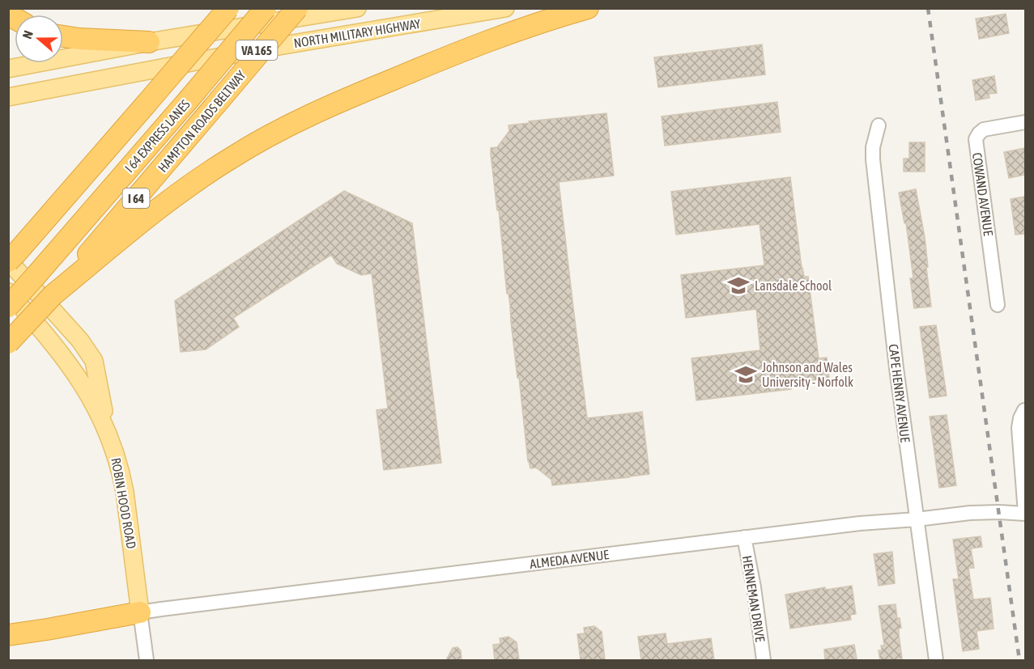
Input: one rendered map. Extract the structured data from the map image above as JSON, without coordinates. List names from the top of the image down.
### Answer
{
  "streets": {
    "highway": ["HAMPTON ROADS BELTWAY", "I 64 EXPRESS LANES", "I 64"],
    "main road": ["NORTH MILITARY HIGHWAY", "VA 165", "ROBIN HOOD ROAD"],
    "street": [
      "COWAND AVENUE",
      "CAPE HENRY AVENUE",
      "ALMEDA AVENUE",
      "HENNEMAN DRIVE"
    ]
  },
  "crossings": [
    ["CAPE HENRY AVENUE", "ALMEDA AVENUE"],
    ["ROBIN HOOD ROAD", "ALMEDA AVENUE"],
    ["ALMEDA AVENUE", "HENNEMAN DRIVE"]
  ],
  "places": {
    "school or university": ["Lansdale School", "Johnson and Wales University - Norfolk"]
  },
  "north": "left"
}
